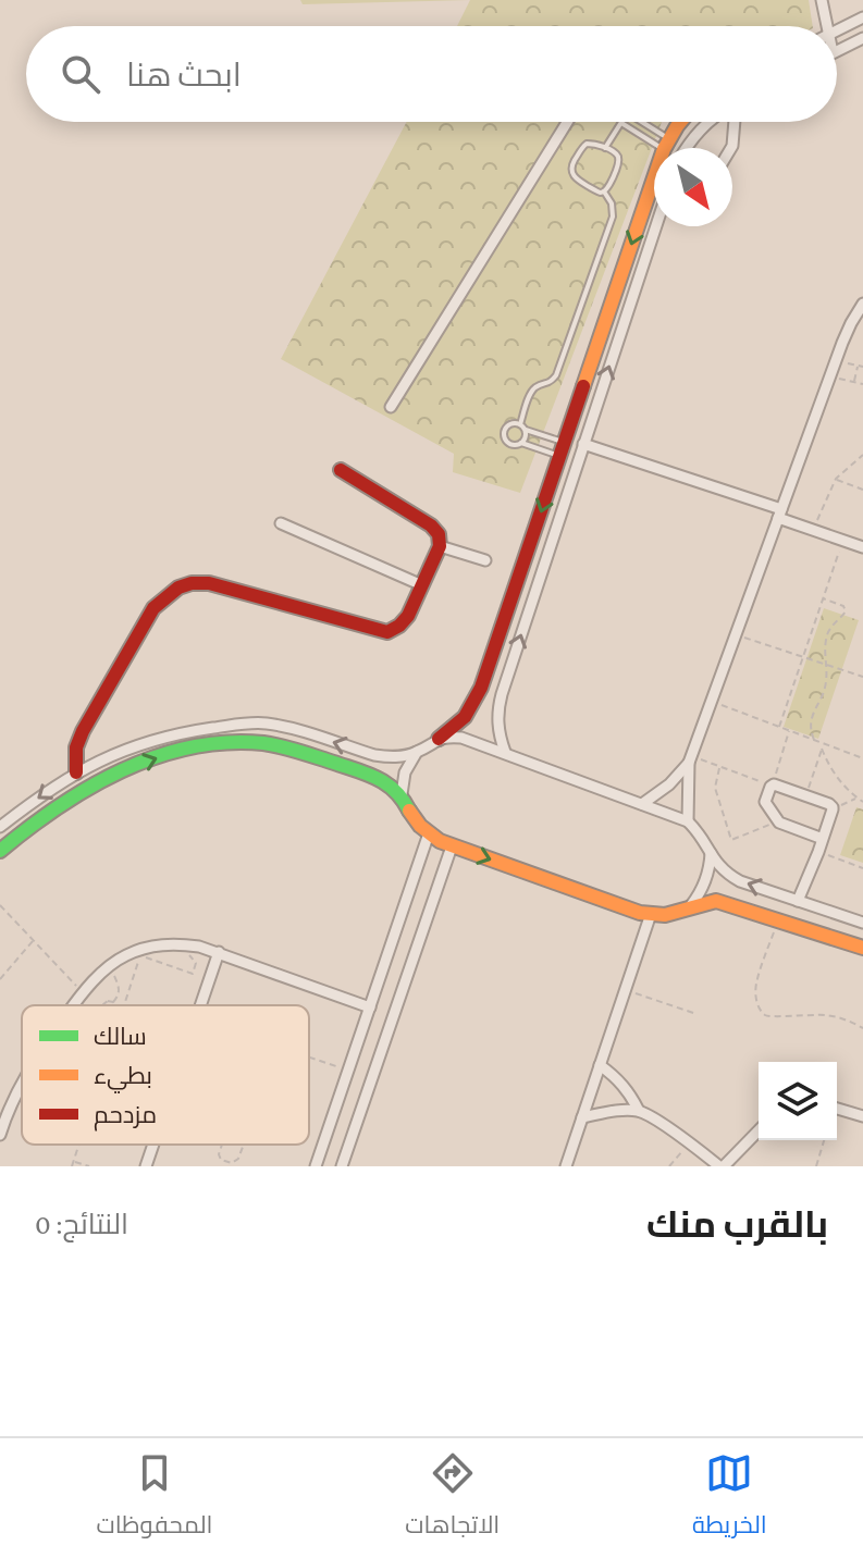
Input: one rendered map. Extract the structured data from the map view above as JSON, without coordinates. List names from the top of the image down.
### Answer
{
  "legend": ["سالك", "بطيء", "مزدحم"],
  "north": "bottom right",
  "page": {
    "search": "ابحث هنا",
    "heading": ["بالقرب منك", "النتائج: 0"],
    "nav": ["الخريطة", "الاتجاهات", "المحفوظات"]
  }
}
